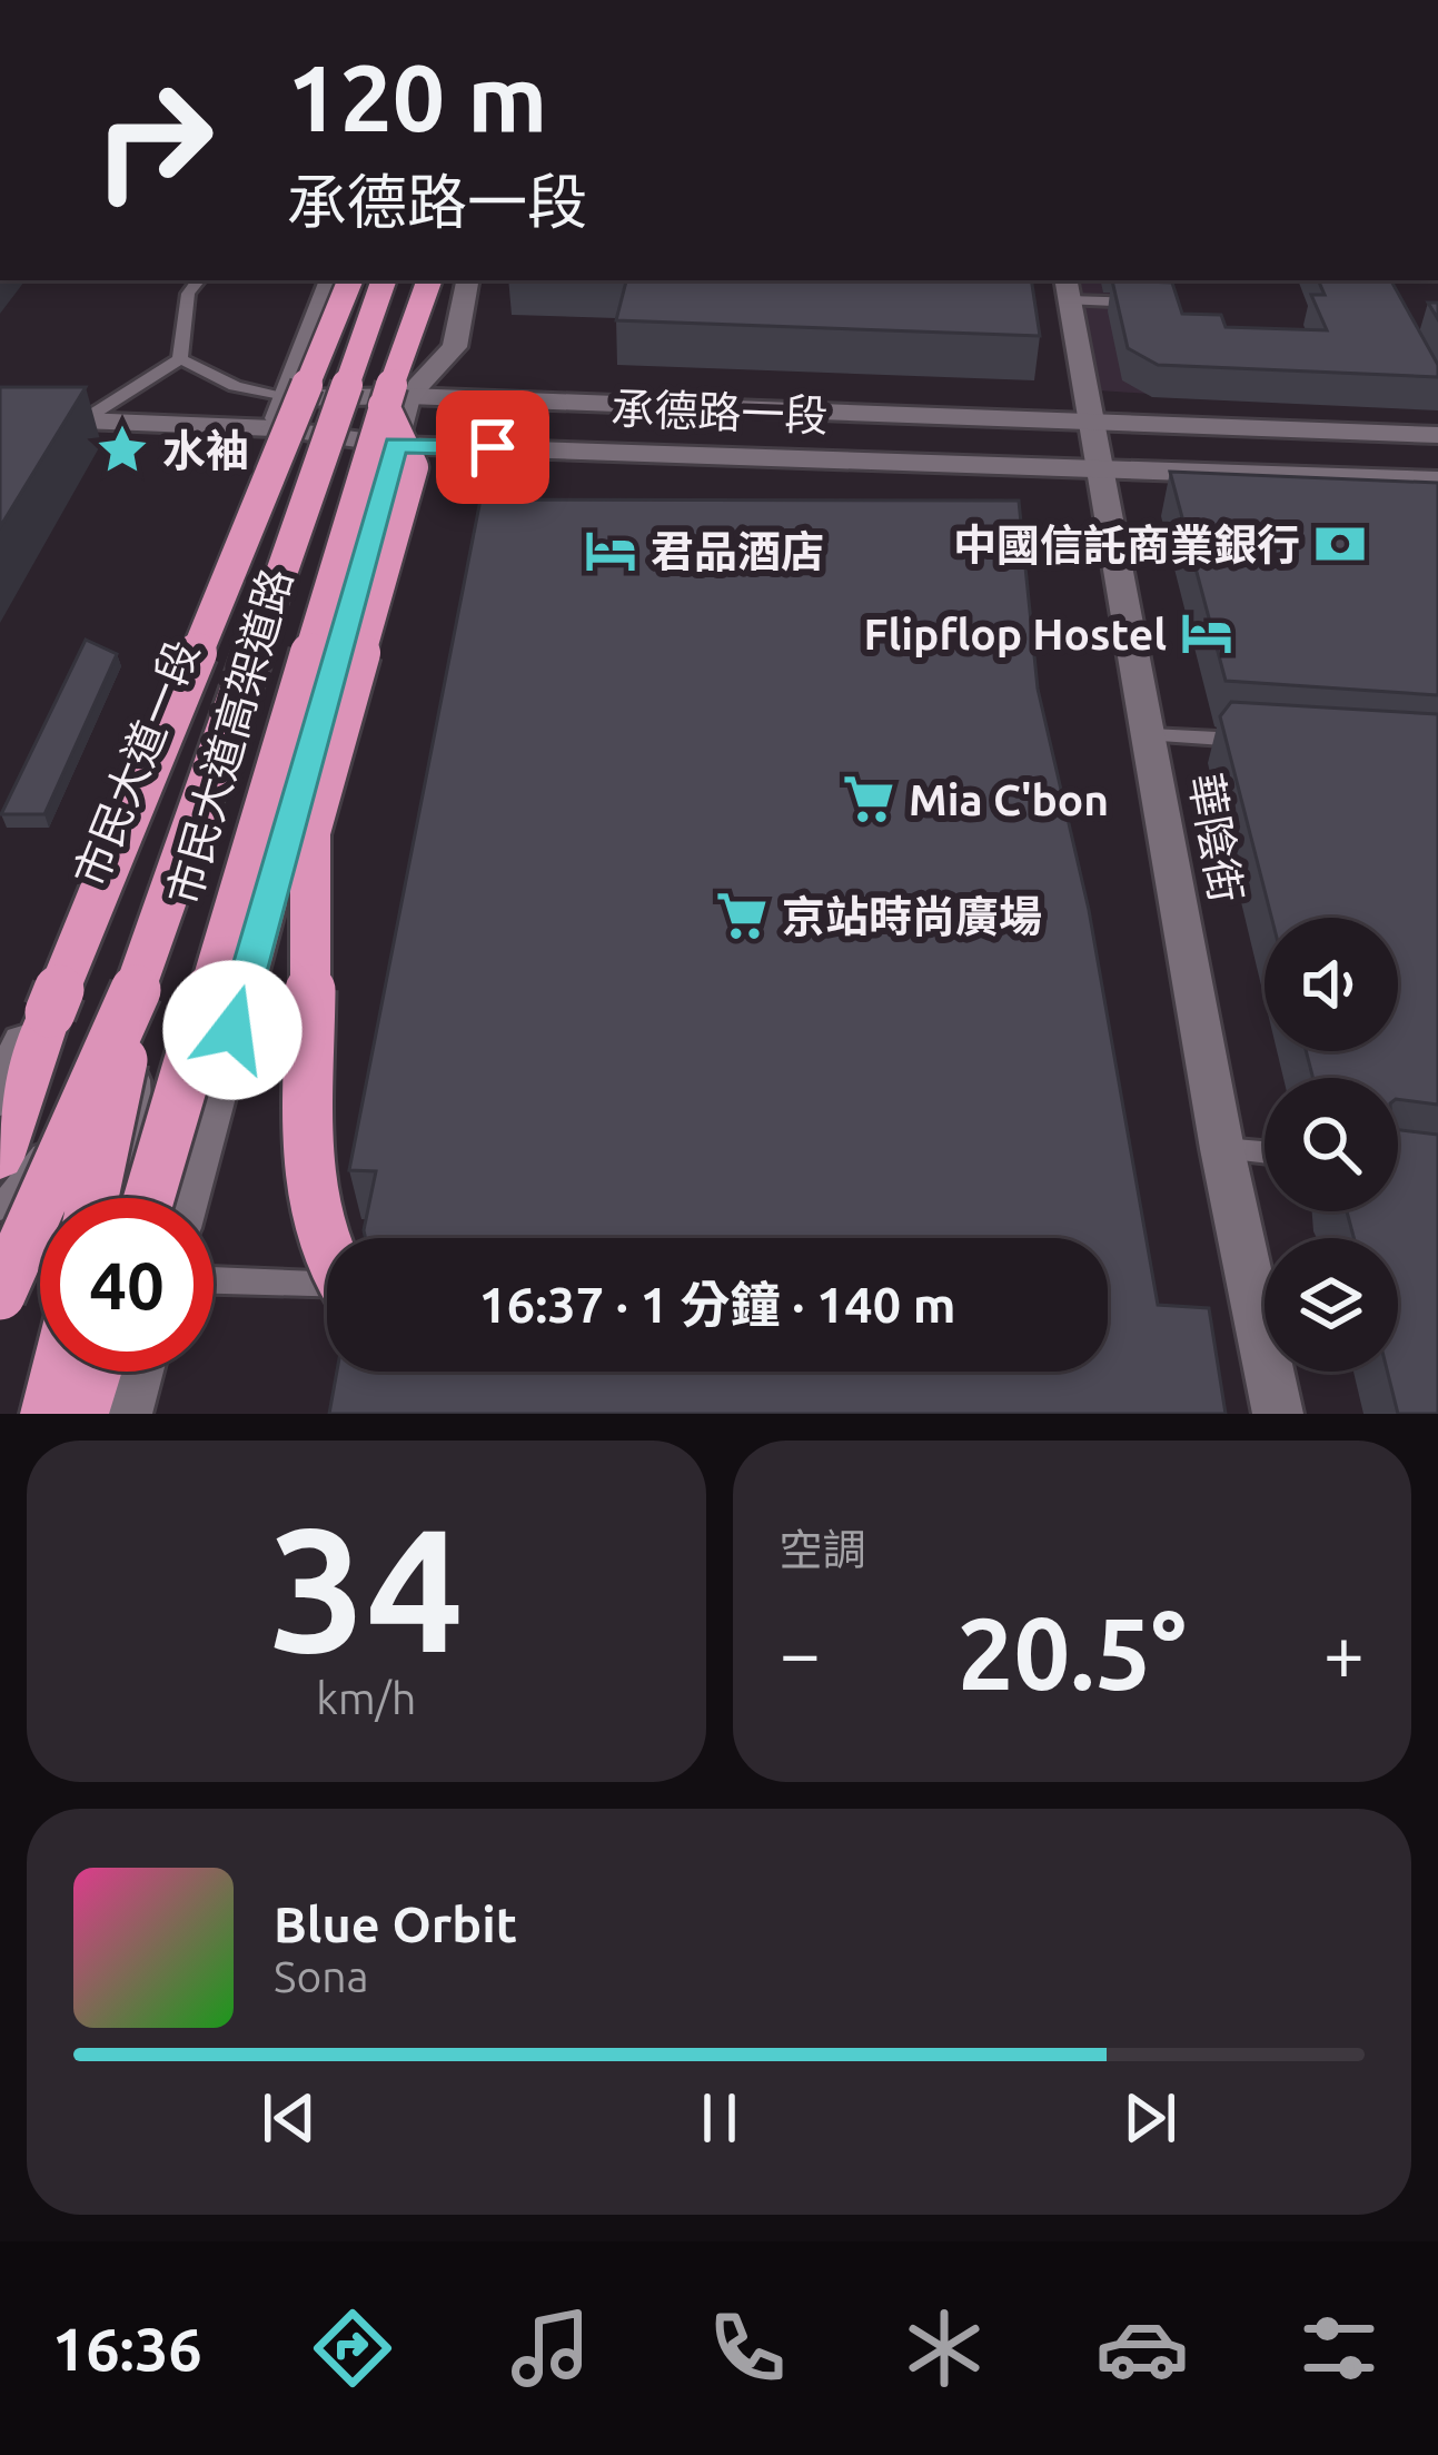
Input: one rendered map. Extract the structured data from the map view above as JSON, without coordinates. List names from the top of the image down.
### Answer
{
  "streets": {
    "highway": ["市民大道高架道路"],
    "street": ["承德路一段", "市民大道一段", "華陰街"]
  },
  "crossings": [
    ["承德路一段", "市民大道高架道路"],
    ["承德路一段", "市民大道一段"],
    ["承德路一段", "華陰街"]
  ],
  "places": {
    "place": ["水袖"],
    "bank": ["中國信託商業銀行"],
    "hotel": ["君品酒店", "Flipflop Hostel"],
    "supermarket": ["Mia C'bon", "京站時尚廣場"]
  },
  "page": {
    "turn": ["120 m", "承德路一段"],
    "limit": "40",
    "trip": "16:37 · 1 分鐘 · 140 m",
    "tile": [
      ["34", "km/h"],
      "空調"
    ],
    "heat": ["−", "20.5°", "+"],
    "song": ["Blue Orbit", "Sona"],
    "tabs": "16:36"
  }
}
